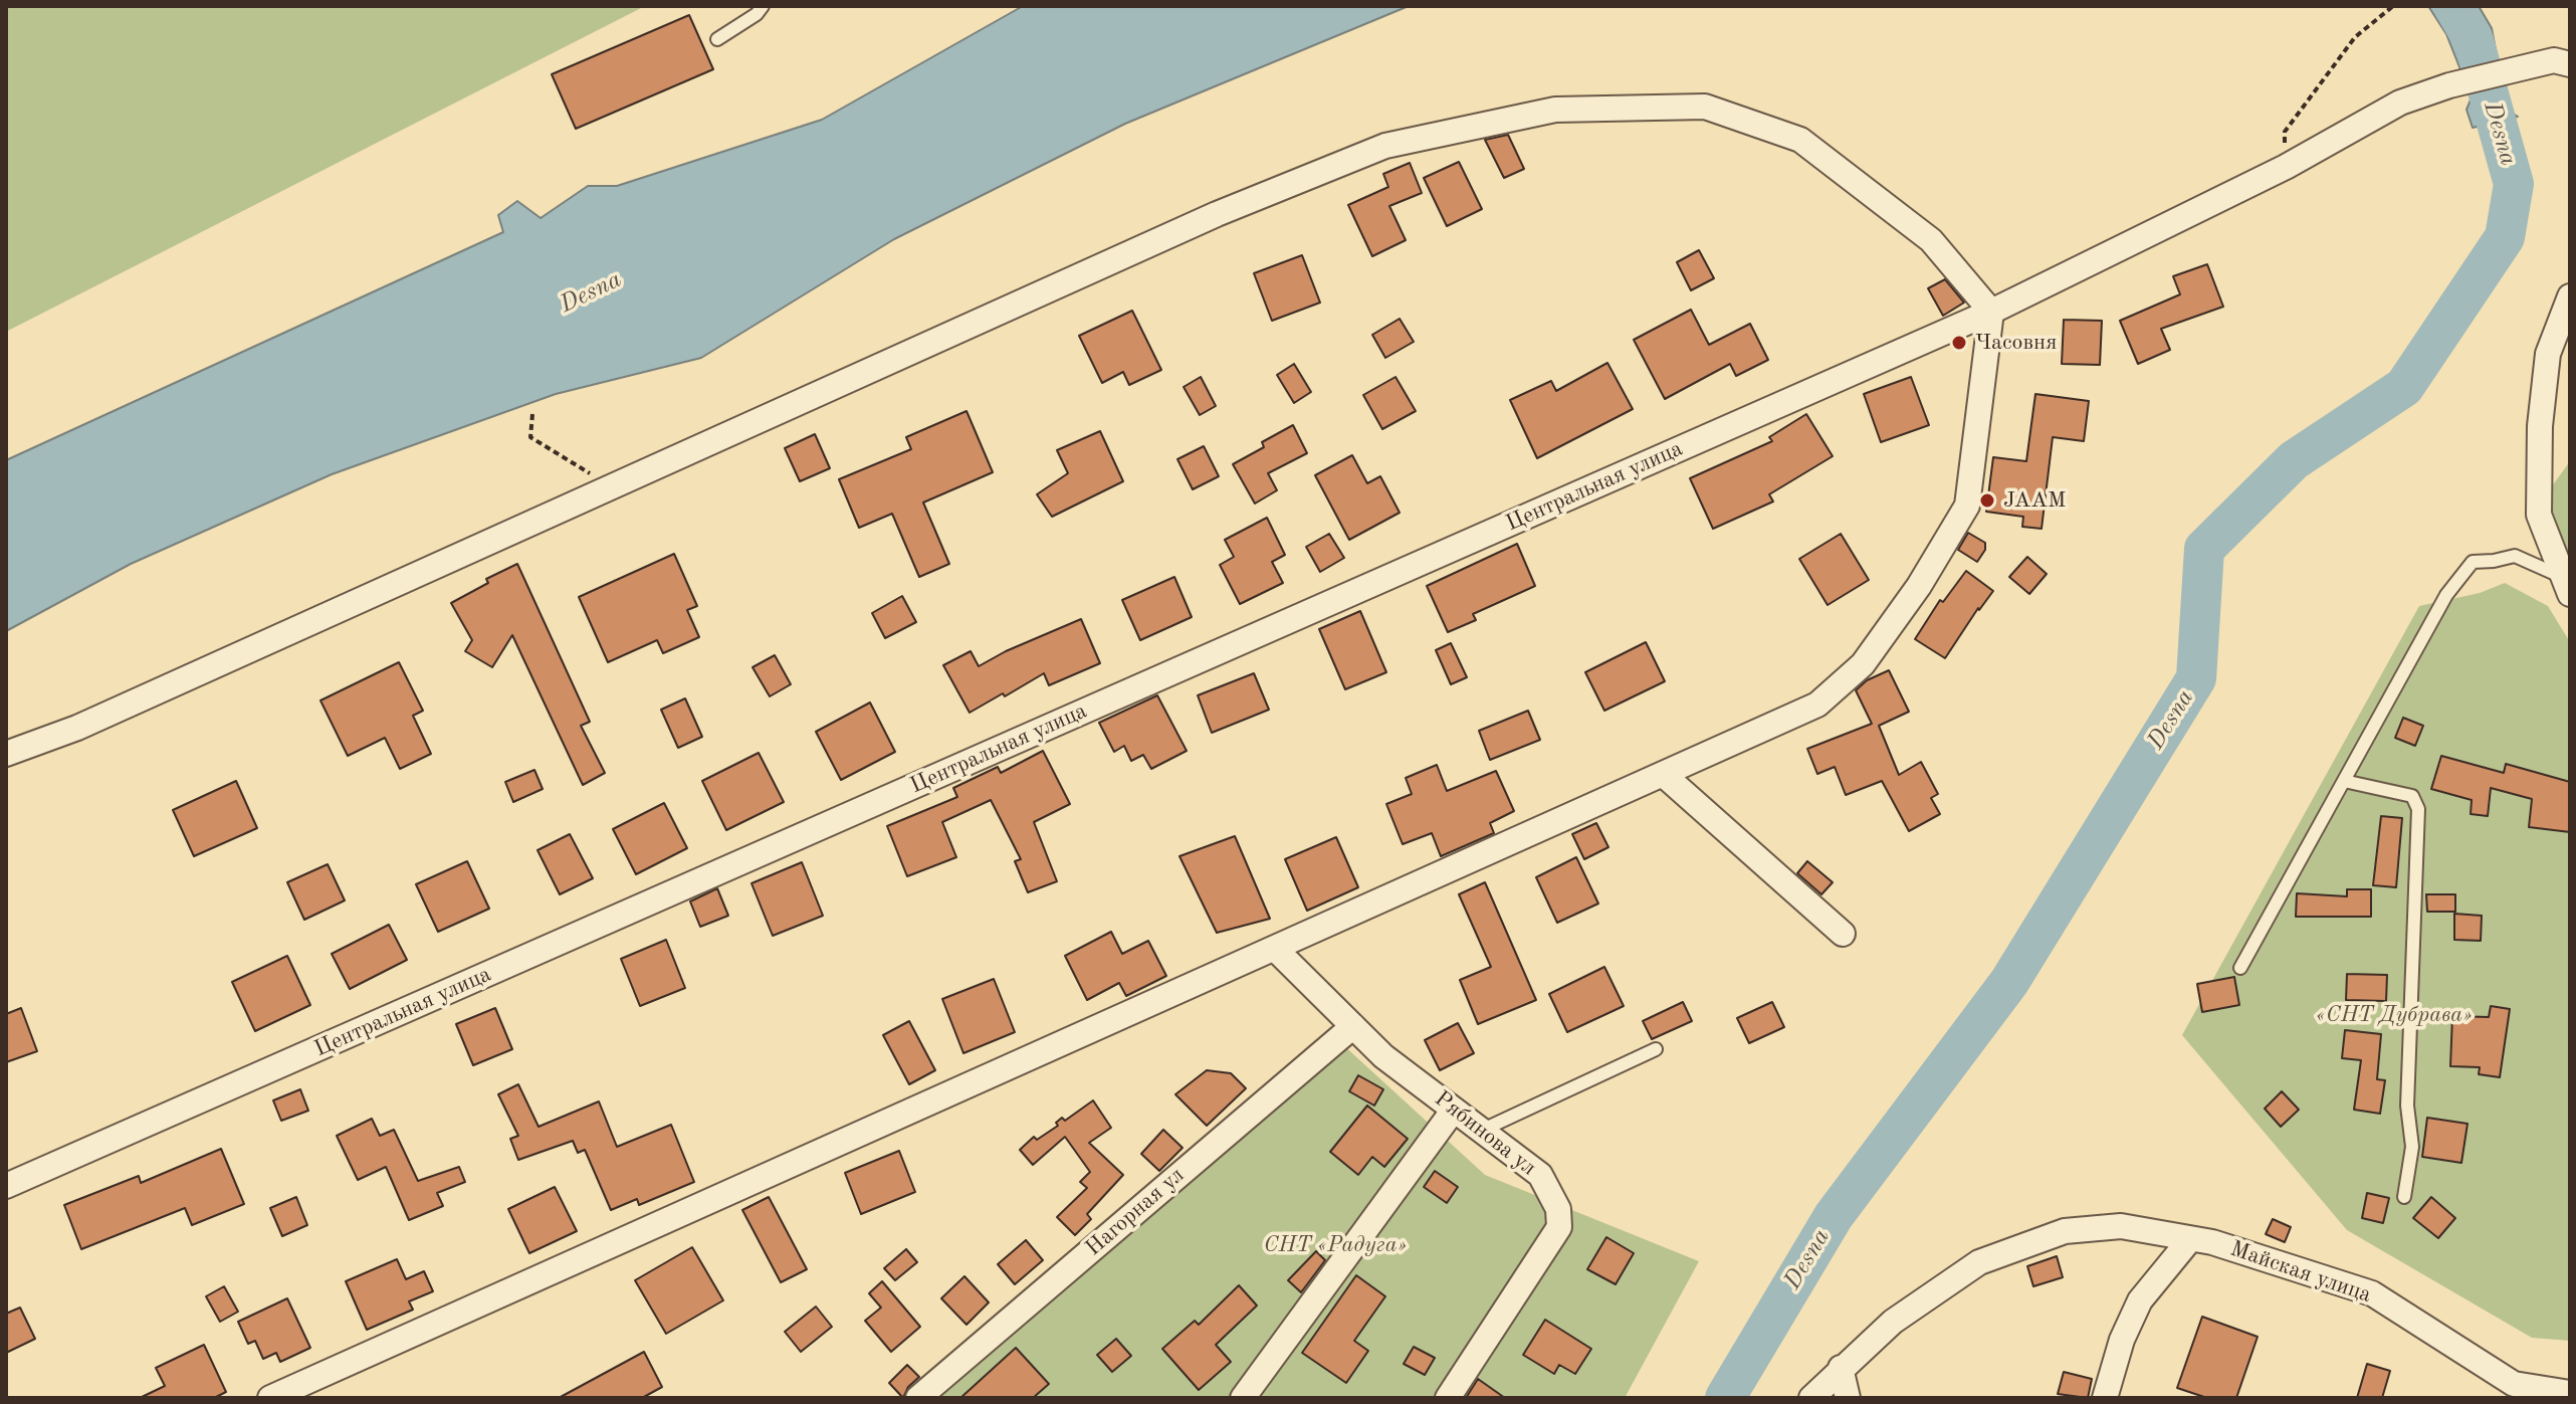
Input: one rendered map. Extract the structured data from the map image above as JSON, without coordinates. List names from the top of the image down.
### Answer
{
  "streets": {
    "street": [
      "Центральная улица",
      "Рябинова ул",
      "Нагорная ул",
      "Майская улица"
    ]
  },
  "crossings": [
    ["Рябинова ул", "Нагорная ул"]
  ],
  "water": ["Desna"],
  "parks": ["«СНТ Дубрава»", "СНТ «Радуга»"],
  "places": ["Часовня", "JAAM"]
}
